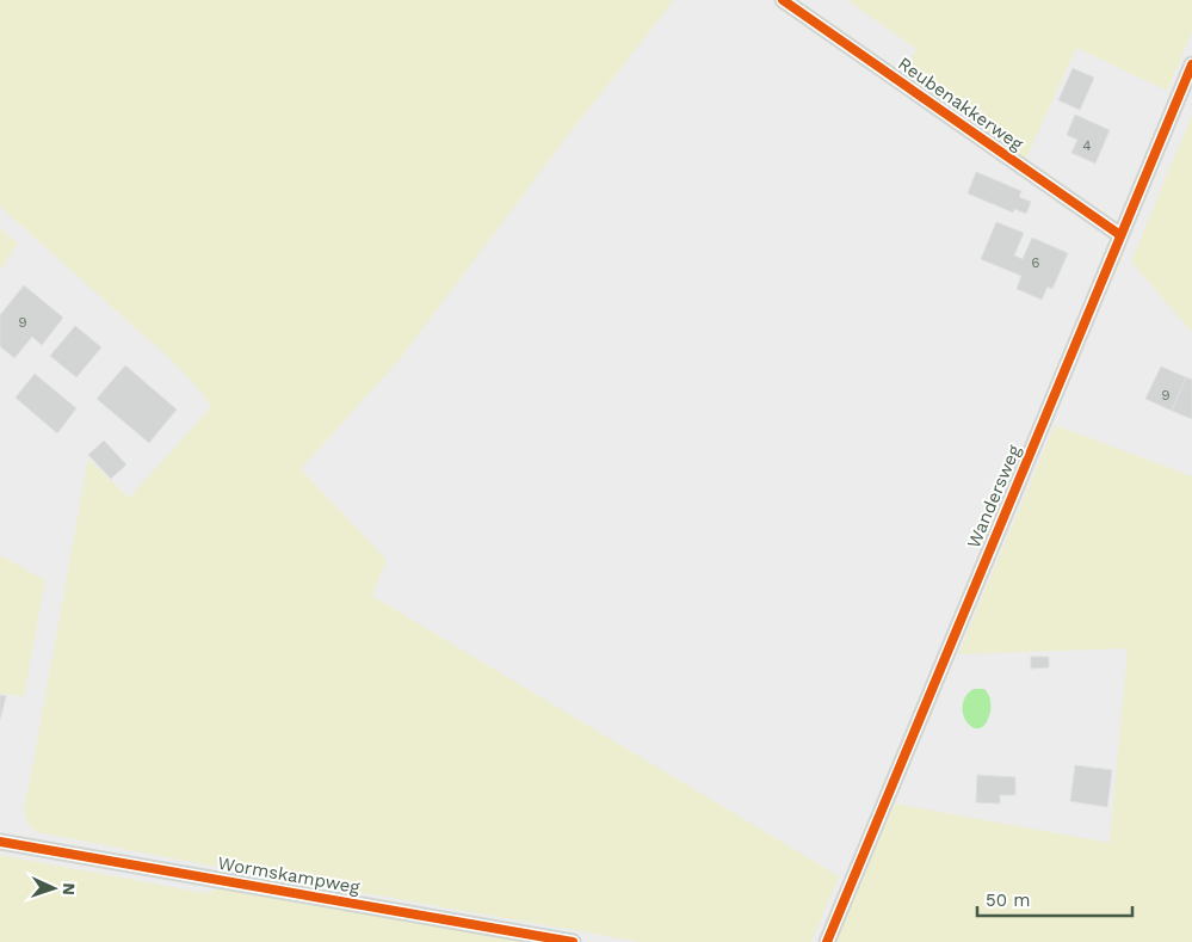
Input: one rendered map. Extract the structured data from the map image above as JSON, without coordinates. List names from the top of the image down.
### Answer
{
  "streets": {
    "street": ["Reubenakkerweg", "Wandersweg", "Wormskampweg"]
  },
  "crossings": [
    ["Reubenakkerweg", "Wandersweg"]
  ],
  "house_numbers": [
    "4",
    "6",
    "9",
    "9"
  ],
  "scale_bar": "50 m",
  "north": "right"
}
